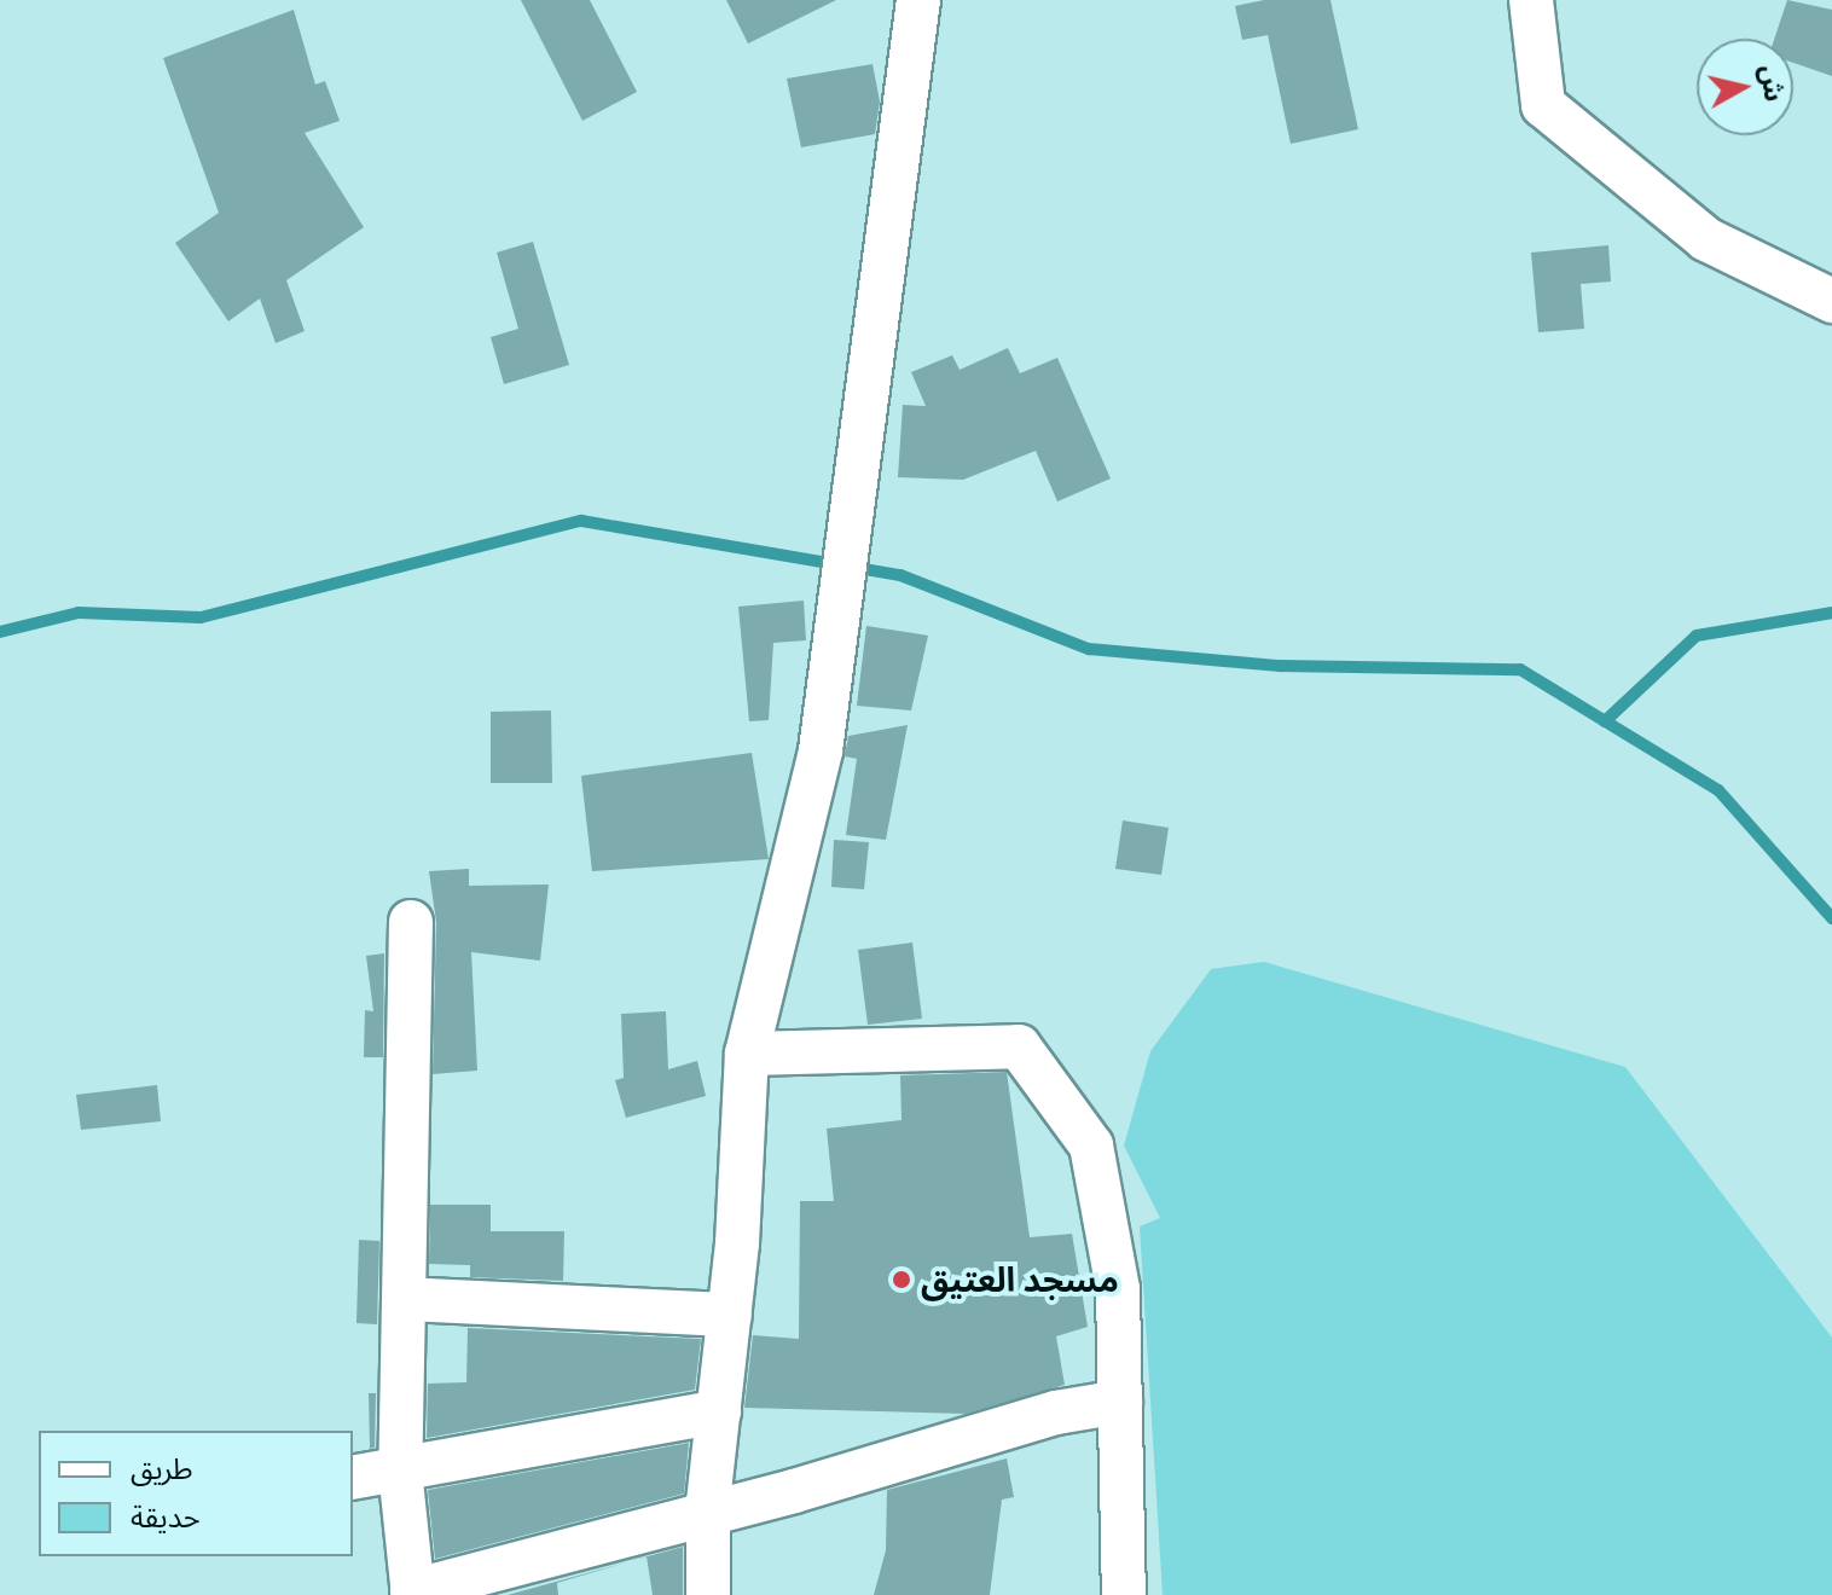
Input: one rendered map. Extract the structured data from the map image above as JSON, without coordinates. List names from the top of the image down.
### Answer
{
  "places": ["مسجد العتيق"],
  "legend": ["طريق", "حديقة"],
  "north": "right"
}
